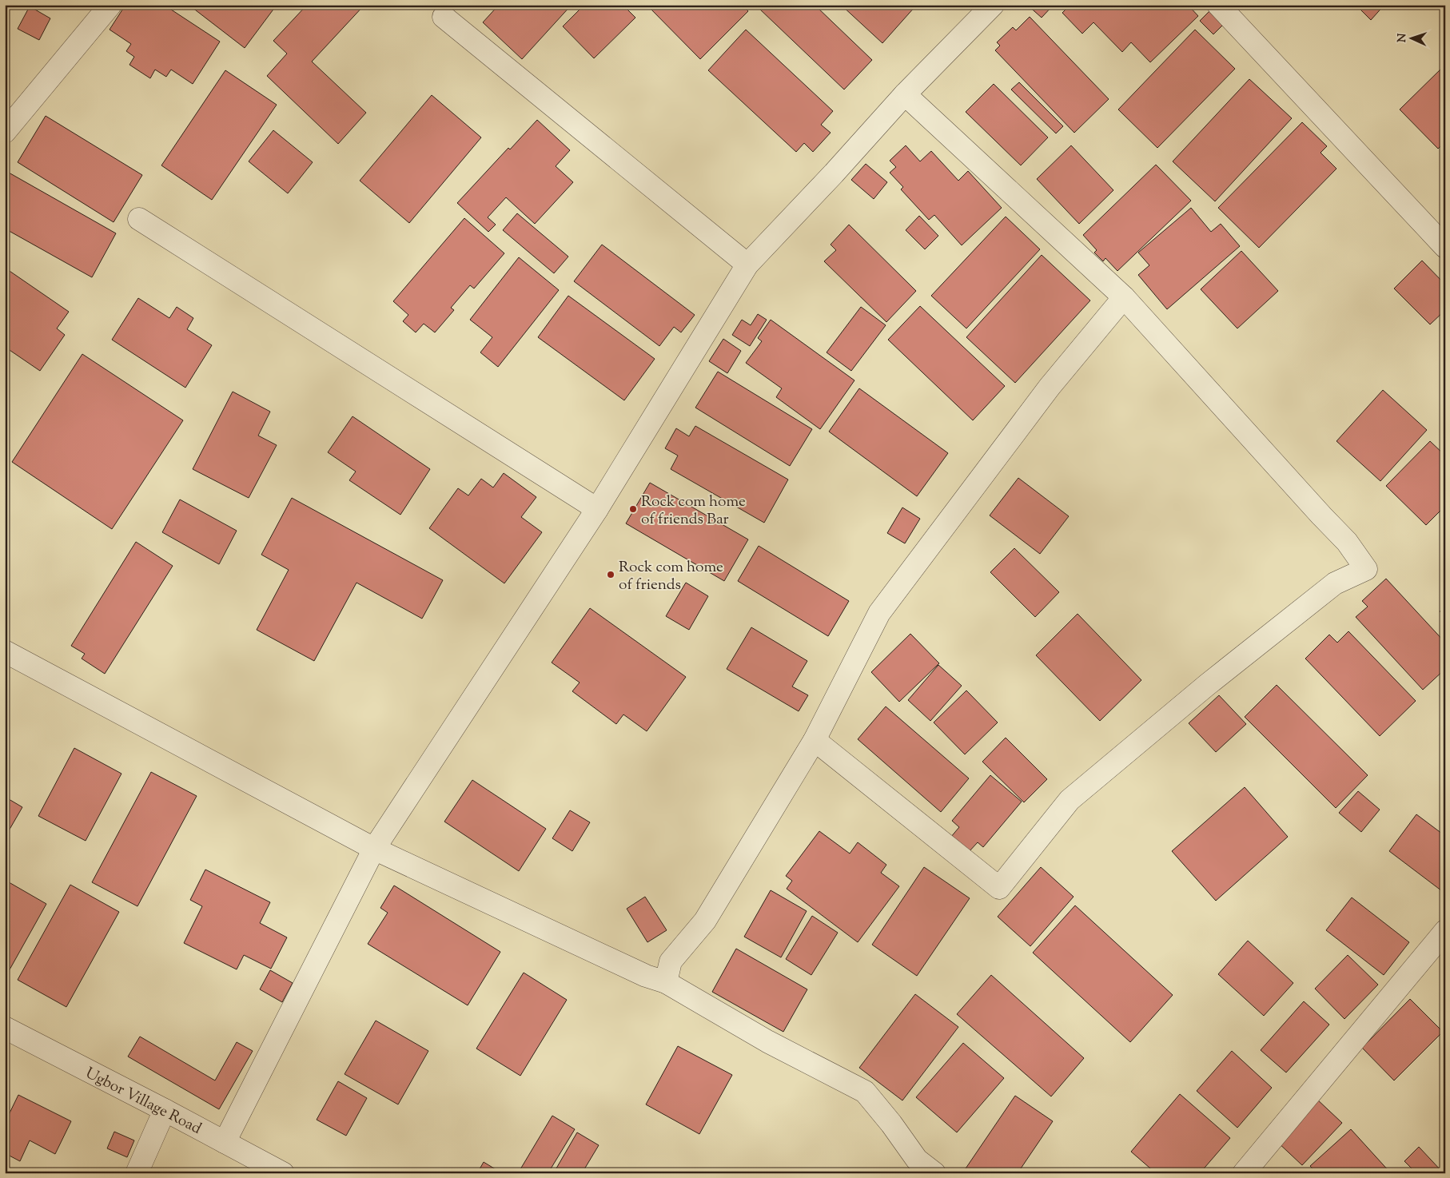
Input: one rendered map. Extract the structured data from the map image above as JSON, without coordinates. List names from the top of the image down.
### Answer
{
  "streets": {
    "street": ["Ugbor Village Road"]
  },
  "places": ["Rock com home of friends Bar", "Rock com home of friends"],
  "north": "left"
}
